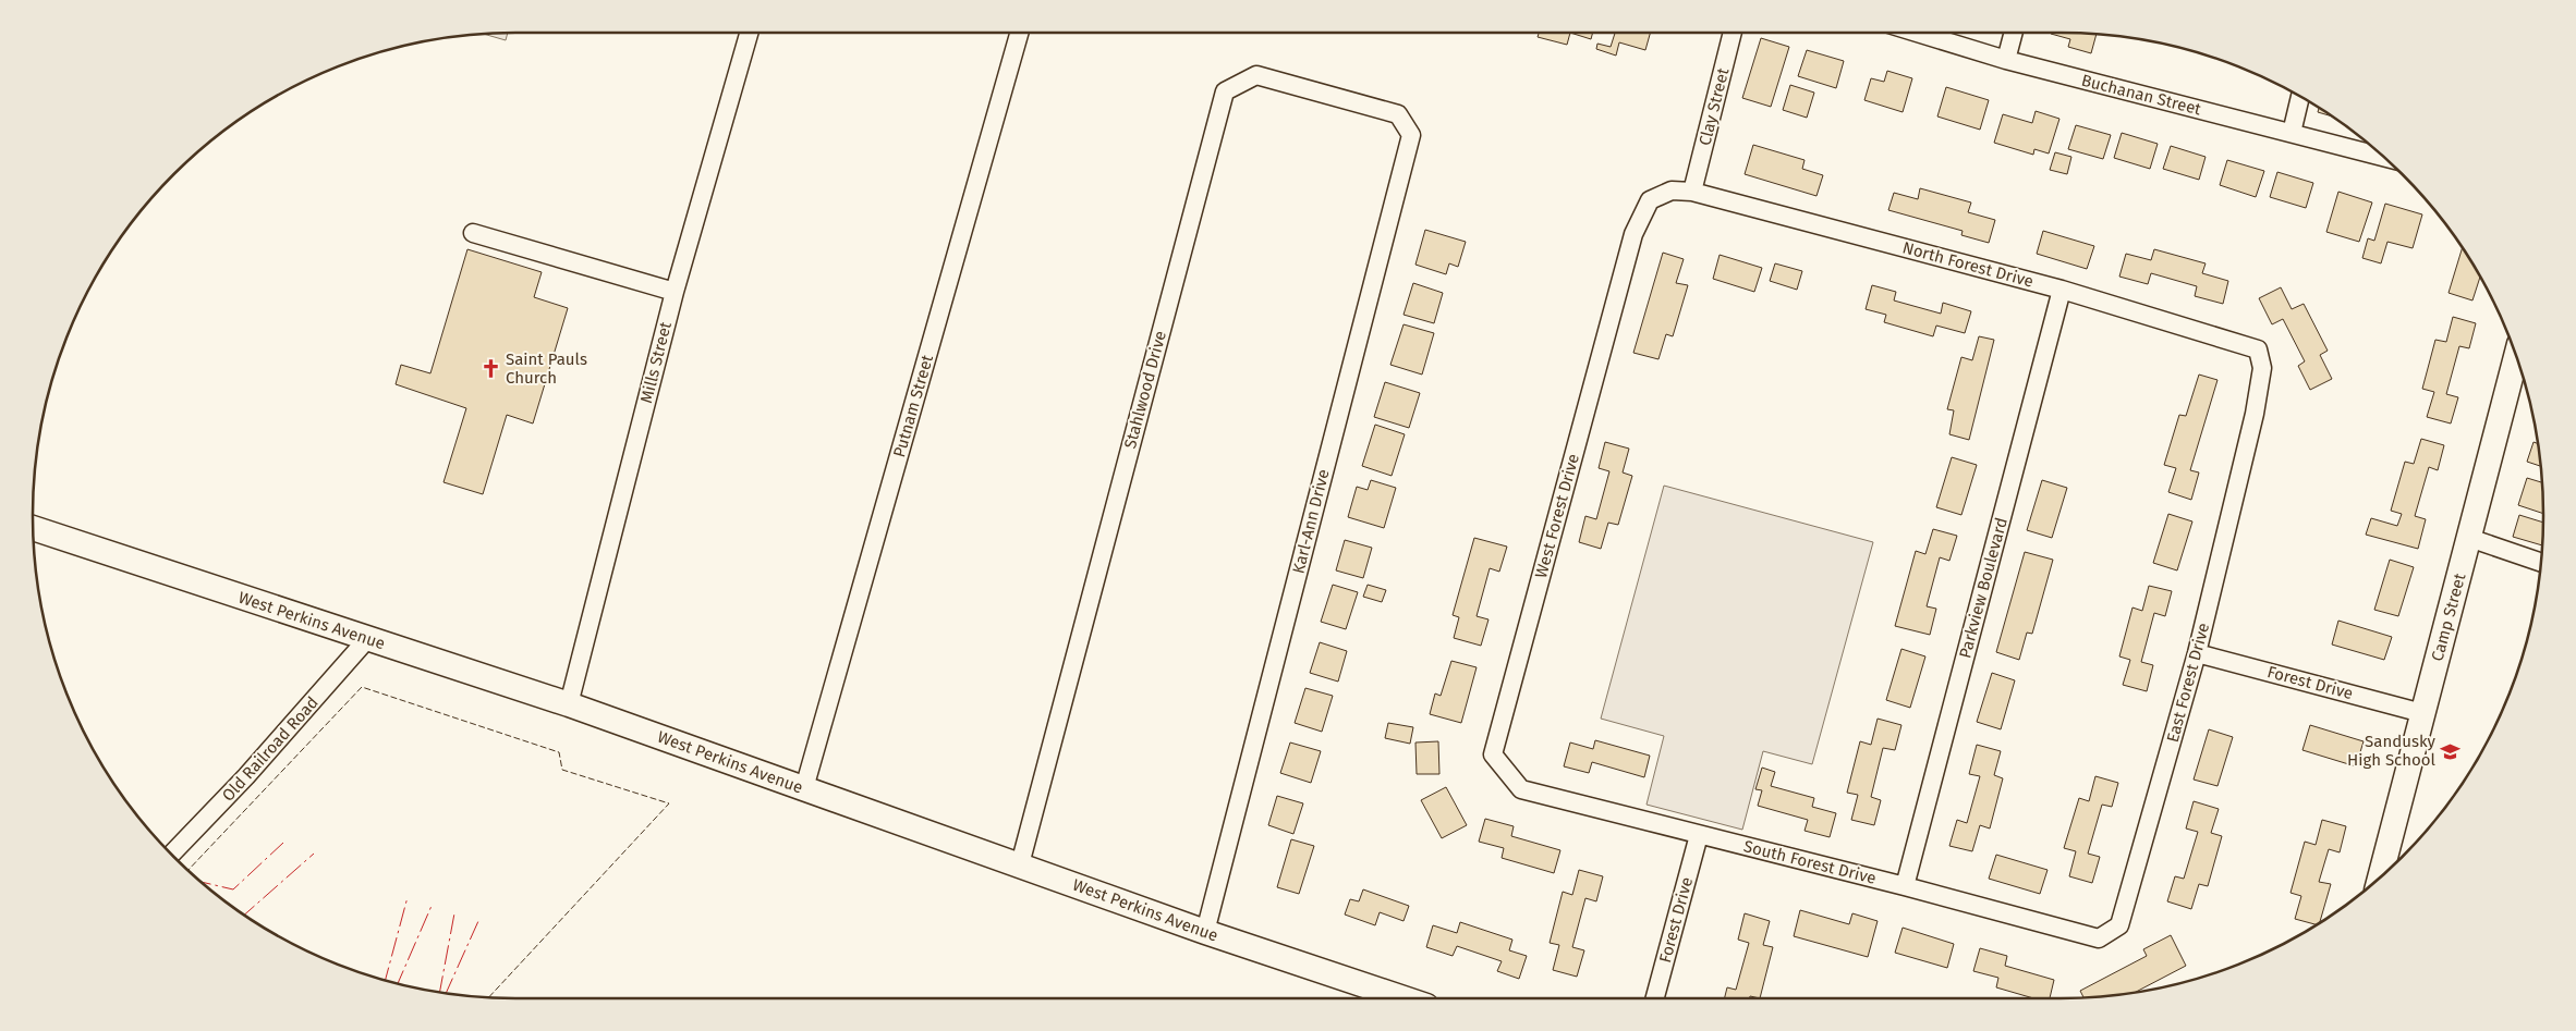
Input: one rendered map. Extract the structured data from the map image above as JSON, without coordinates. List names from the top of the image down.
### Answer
{
  "streets": {
    "main road": ["Camp Street", "West Perkins Avenue"],
    "street": [
      "Buchanan Street",
      "Clay Street",
      "North Forest Drive",
      "Mills Street",
      "Stahlwood Drive",
      "Putnam Street",
      "West Forest Drive",
      "Karl-Ann Drive",
      "Parkview Boulevard",
      "East Forest Drive",
      "Forest Drive",
      "Old Railroad Road",
      "South Forest Drive"
    ]
  },
  "crossings": [
    ["Clay Street", "North Forest Drive"],
    ["North Forest Drive", "West Forest Drive"],
    ["North Forest Drive", "Parkview Boulevard"],
    ["North Forest Drive", "East Forest Drive"],
    ["Mills Street", "West Perkins Avenue"],
    ["Stahlwood Drive", "Karl-Ann Drive"],
    ["Stahlwood Drive", "West Perkins Avenue"],
    ["Putnam Street", "West Perkins Avenue"],
    ["West Forest Drive", "South Forest Drive"],
    ["Karl-Ann Drive", "West Perkins Avenue"],
    ["Parkview Boulevard", "South Forest Drive"],
    ["Camp Street", "Forest Drive"],
    ["West Perkins Avenue", "Old Railroad Road"],
    ["East Forest Drive", "Forest Drive"],
    ["East Forest Drive", "South Forest Drive"],
    ["Forest Drive", "South Forest Drive"]
  ],
  "places": {
    "church": ["Saint Pauls Church"],
    "school or university": ["Sandusky High School"]
  }
}
